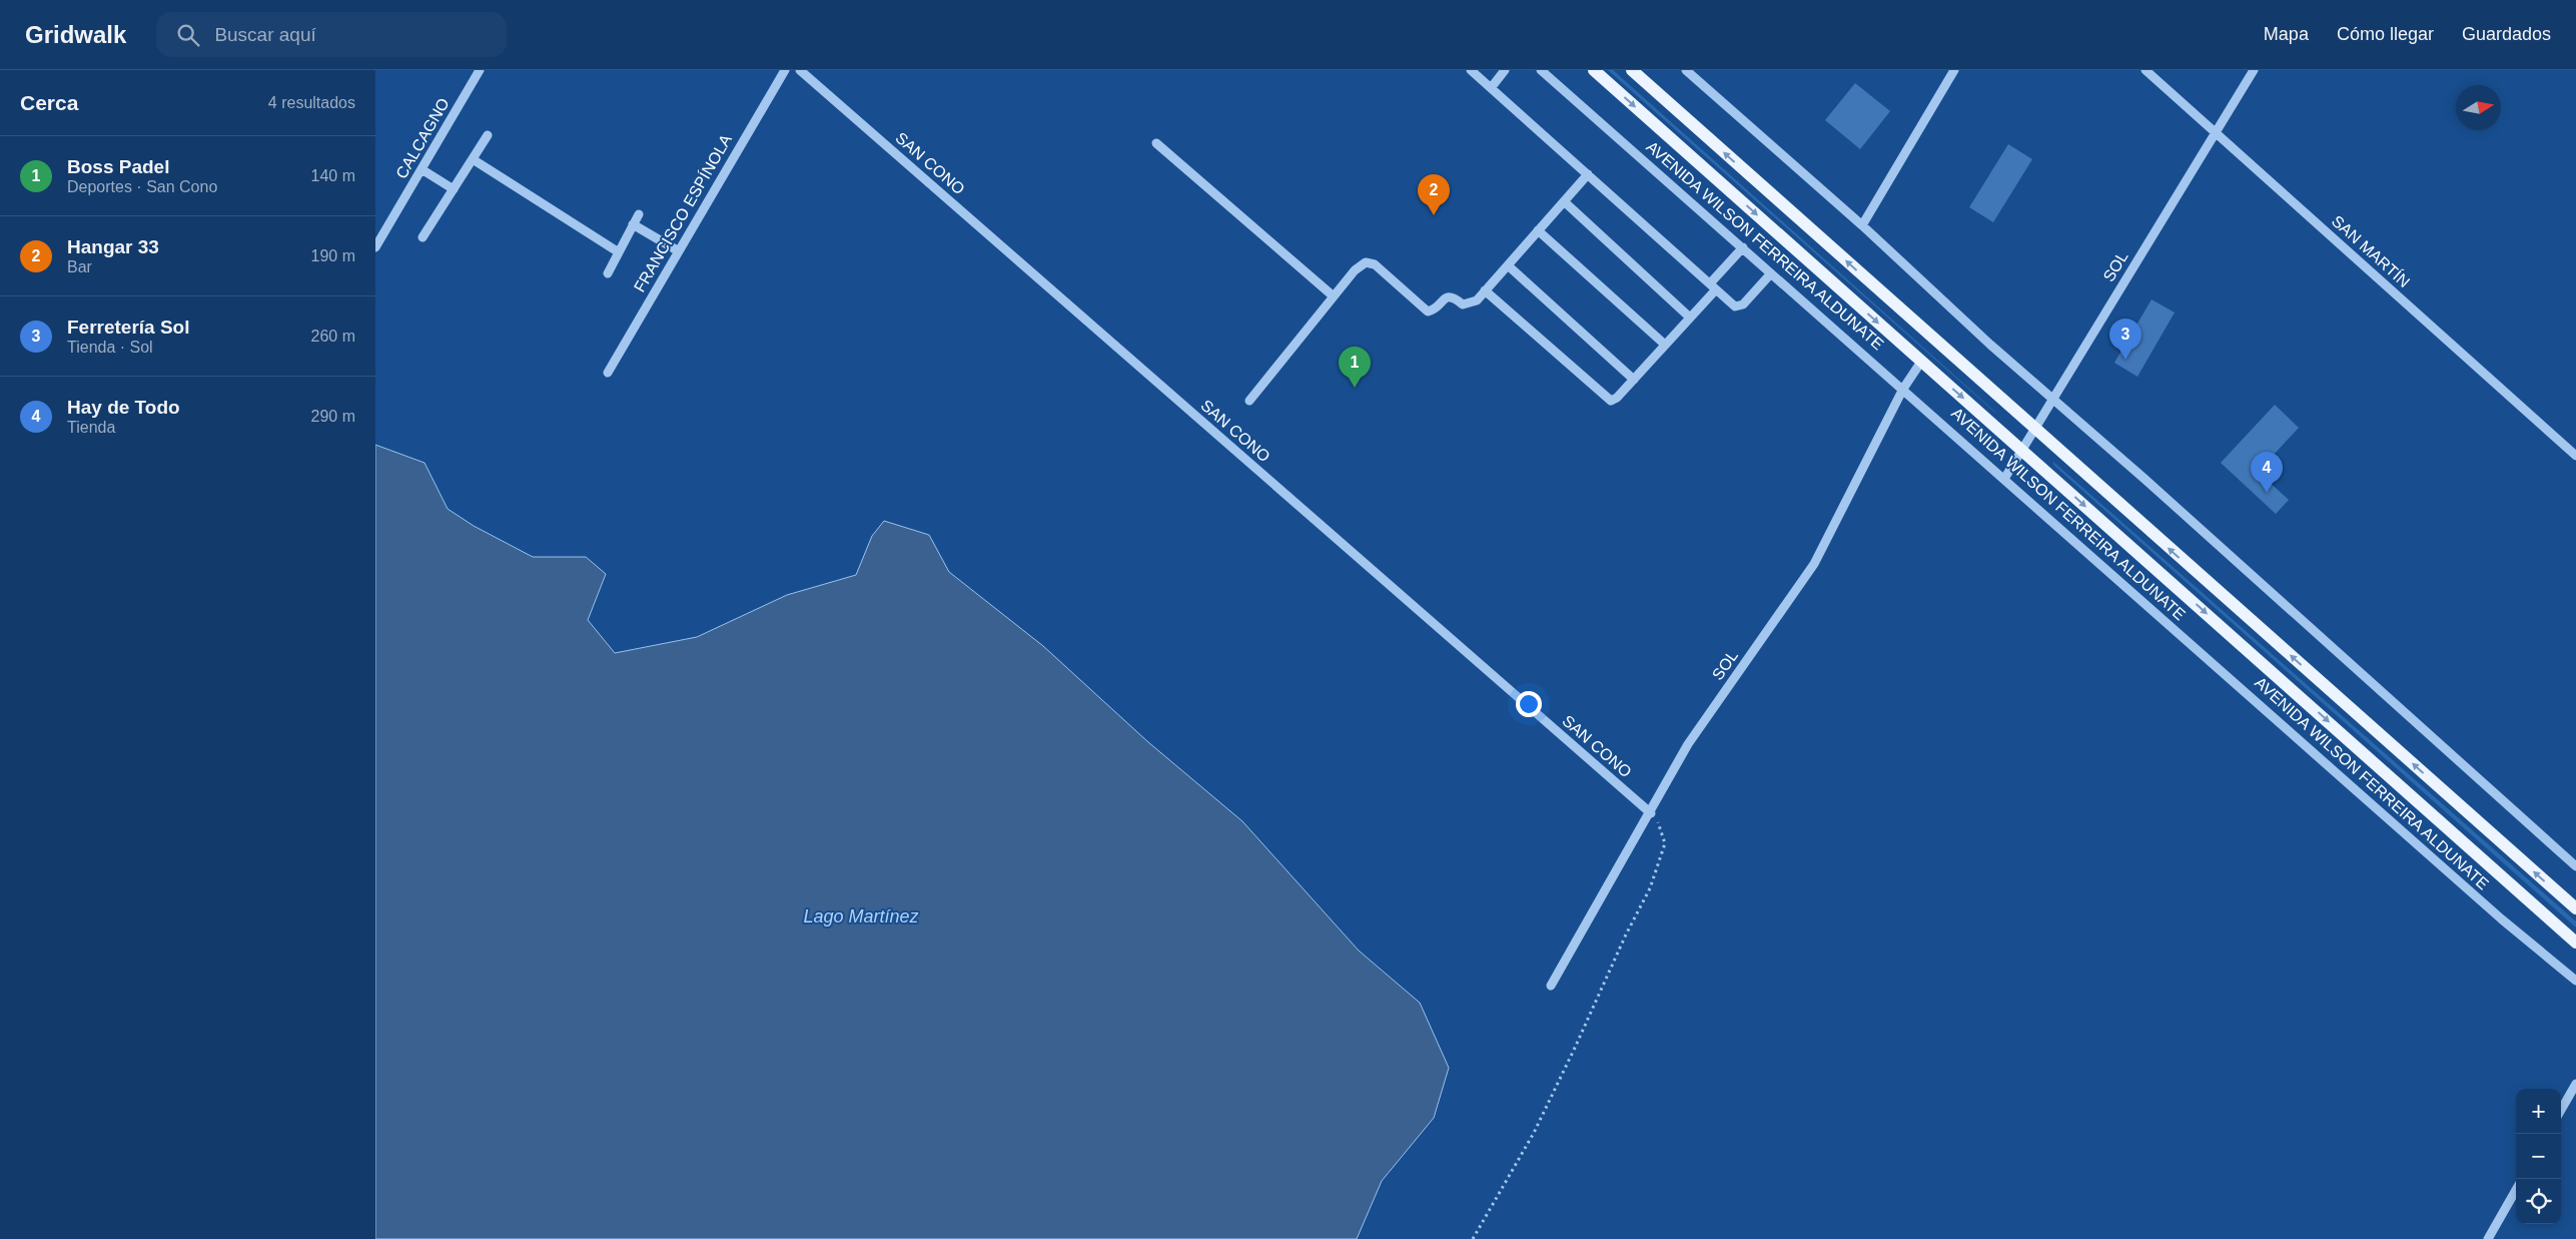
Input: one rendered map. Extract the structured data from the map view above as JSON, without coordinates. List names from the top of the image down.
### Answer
{
  "streets": {
    "main road": ["AVENIDA WILSON FERREIRA ALDUNATE"],
    "street": [
      "CALCAGNO",
      "SAN CONO",
      "FRANCISCO ESPÍNOLA",
      "SAN MARTÍN",
      "SOL"
    ]
  },
  "crossings": [
    ["SAN CONO", "SOL"],
    ["AVENIDA WILSON FERREIRA ALDUNATE", "SOL"],
    ["SAN MARTÍN", "SOL"]
  ],
  "water": ["Lago Martínez"],
  "north": "right",
  "page": {
    "header": "Gridwalk",
    "search": "Buscar aquí",
    "nav": ["Mapa", "Cómo llegar", "Guardados"],
    "heading": ["Cerca", "4 resultados"],
    "list": [
      {
        "mark": "1",
        "name": "Boss Padel",
        "note": "Deportes · San Cono",
        "value": "140 m"
      },
      {
        "mark": "2",
        "name": "Hangar 33",
        "note": "Bar",
        "value": "190 m"
      },
      {
        "mark": "3",
        "name": "Ferretería Sol",
        "note": "Tienda · Sol",
        "value": "260 m"
      },
      {
        "mark": "4",
        "name": "Hay de Todo",
        "note": "Tienda",
        "value": "290 m"
      }
    ],
    "pins": [
      "2",
      "3",
      "1",
      "4"
    ],
    "map_buttons": ["+", "−"]
  }
}
